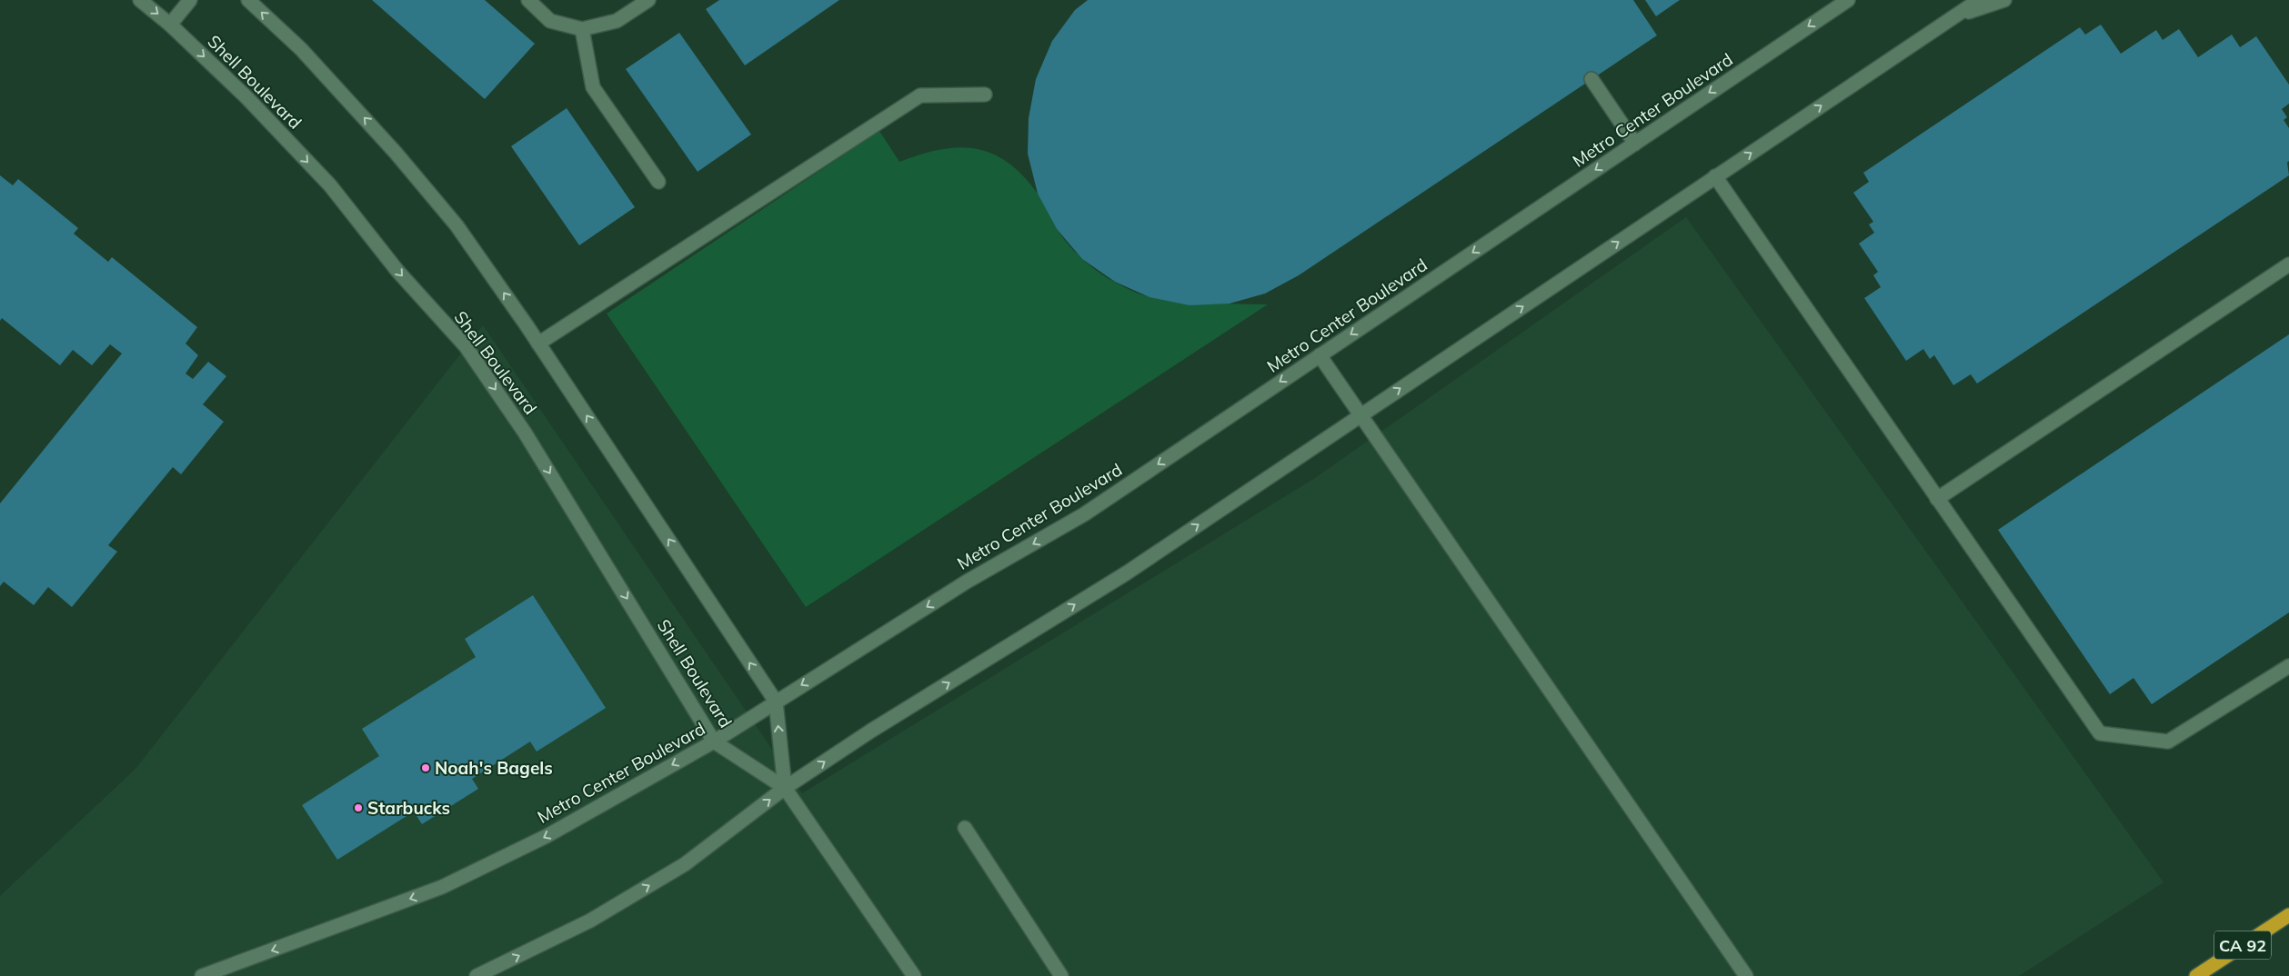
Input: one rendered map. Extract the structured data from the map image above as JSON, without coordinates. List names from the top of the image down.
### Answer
{
  "streets": {
    "highway": ["CA 92"],
    "main road": ["Shell Boulevard", "Metro Center Boulevard"]
  },
  "crossings": [
    ["Shell Boulevard", "Metro Center Boulevard"]
  ],
  "places": ["Noah's Bagels", "Starbucks"]
}
